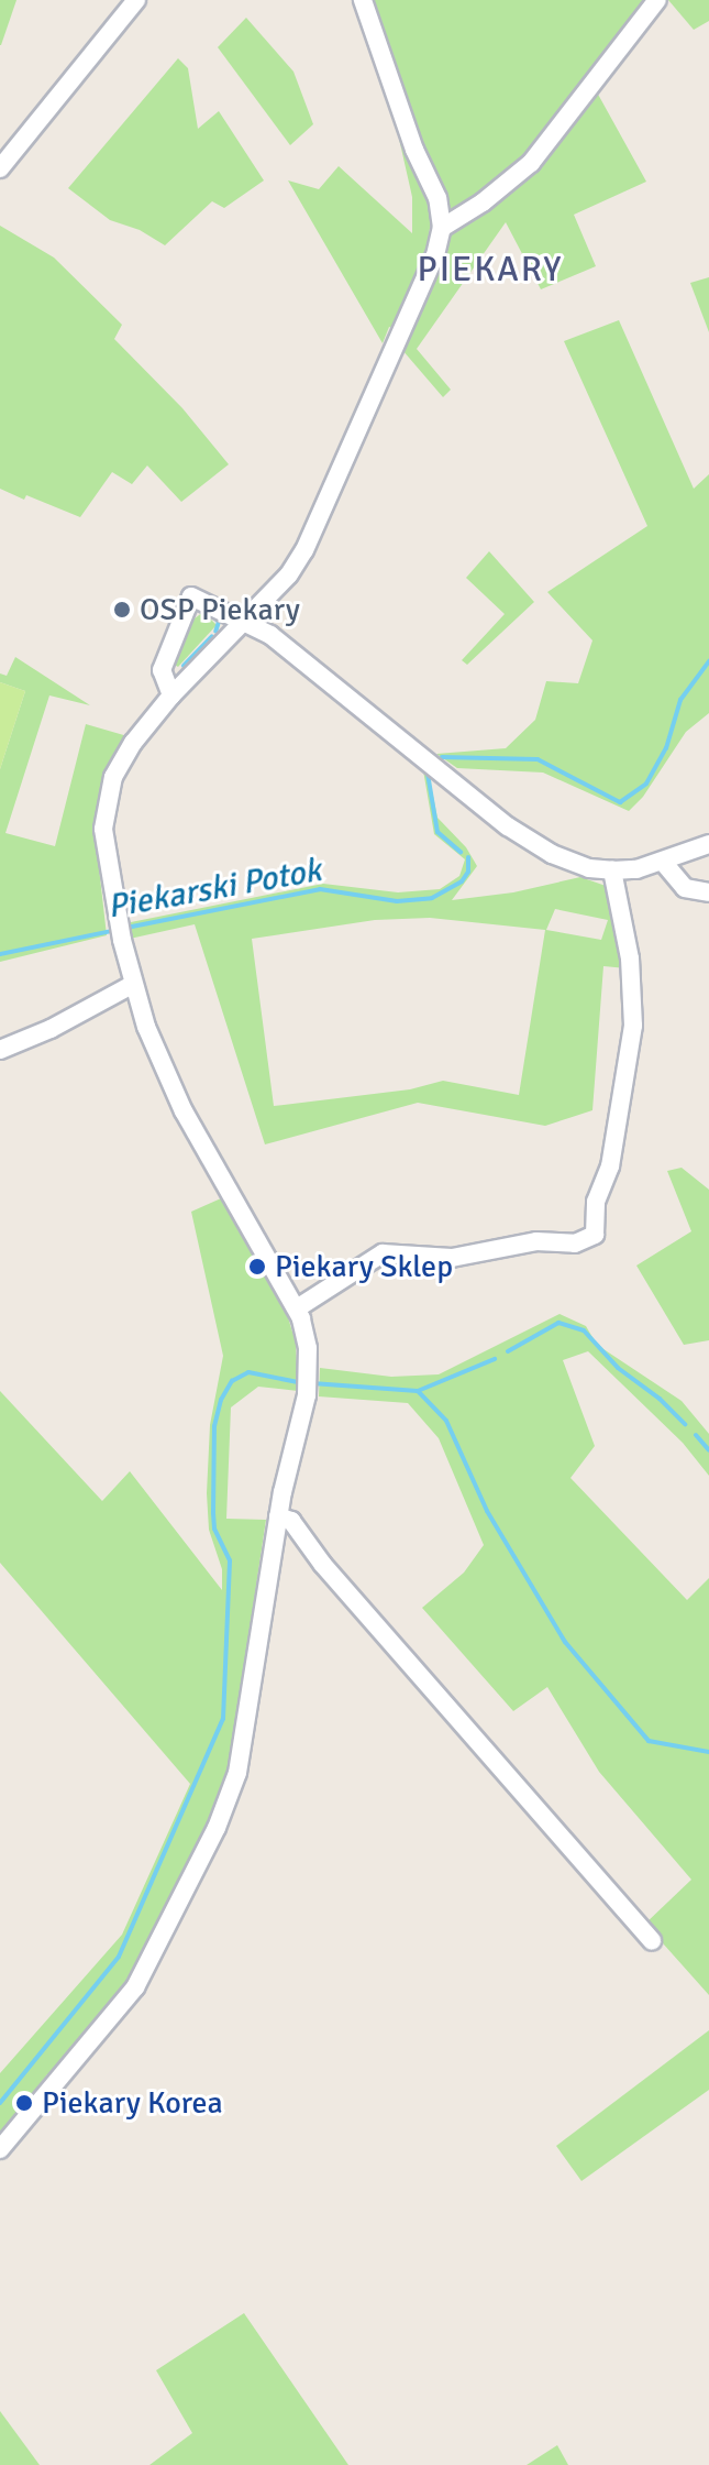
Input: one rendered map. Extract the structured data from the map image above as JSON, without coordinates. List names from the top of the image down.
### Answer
{
  "districts": ["PIEKARY"],
  "water": ["Piekarski Potok"],
  "places": ["OSP Piekary", "Piekary Sklep", "Piekary Korea"]
}
